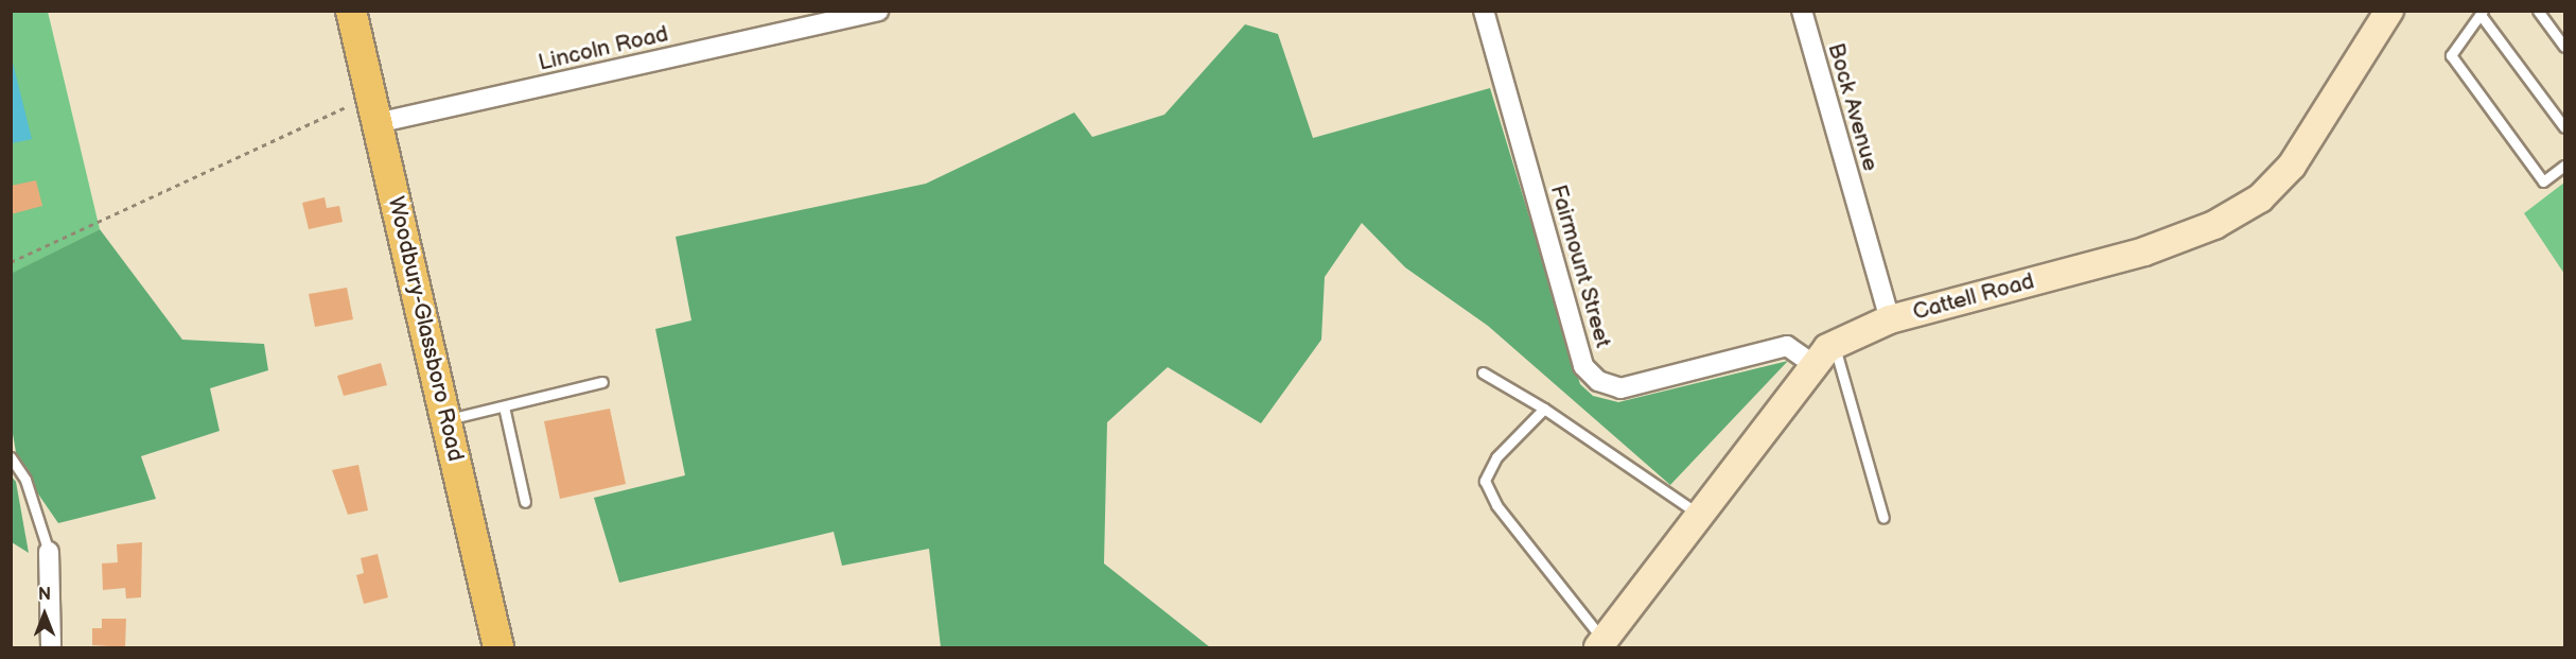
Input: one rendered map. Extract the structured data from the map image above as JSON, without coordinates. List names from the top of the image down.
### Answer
{
  "streets": {
    "main road": ["Woodbury-Glassboro Road"],
    "street": [
      "Lincoln Road",
      "Bock Avenue",
      "Fairmount Street",
      "Cattell Road"
    ]
  },
  "crossings": [
    ["Lincoln Road", "Woodbury-Glassboro Road"],
    ["Bock Avenue", "Cattell Road"],
    ["Fairmount Street", "Cattell Road"]
  ],
  "north": "top"
}
